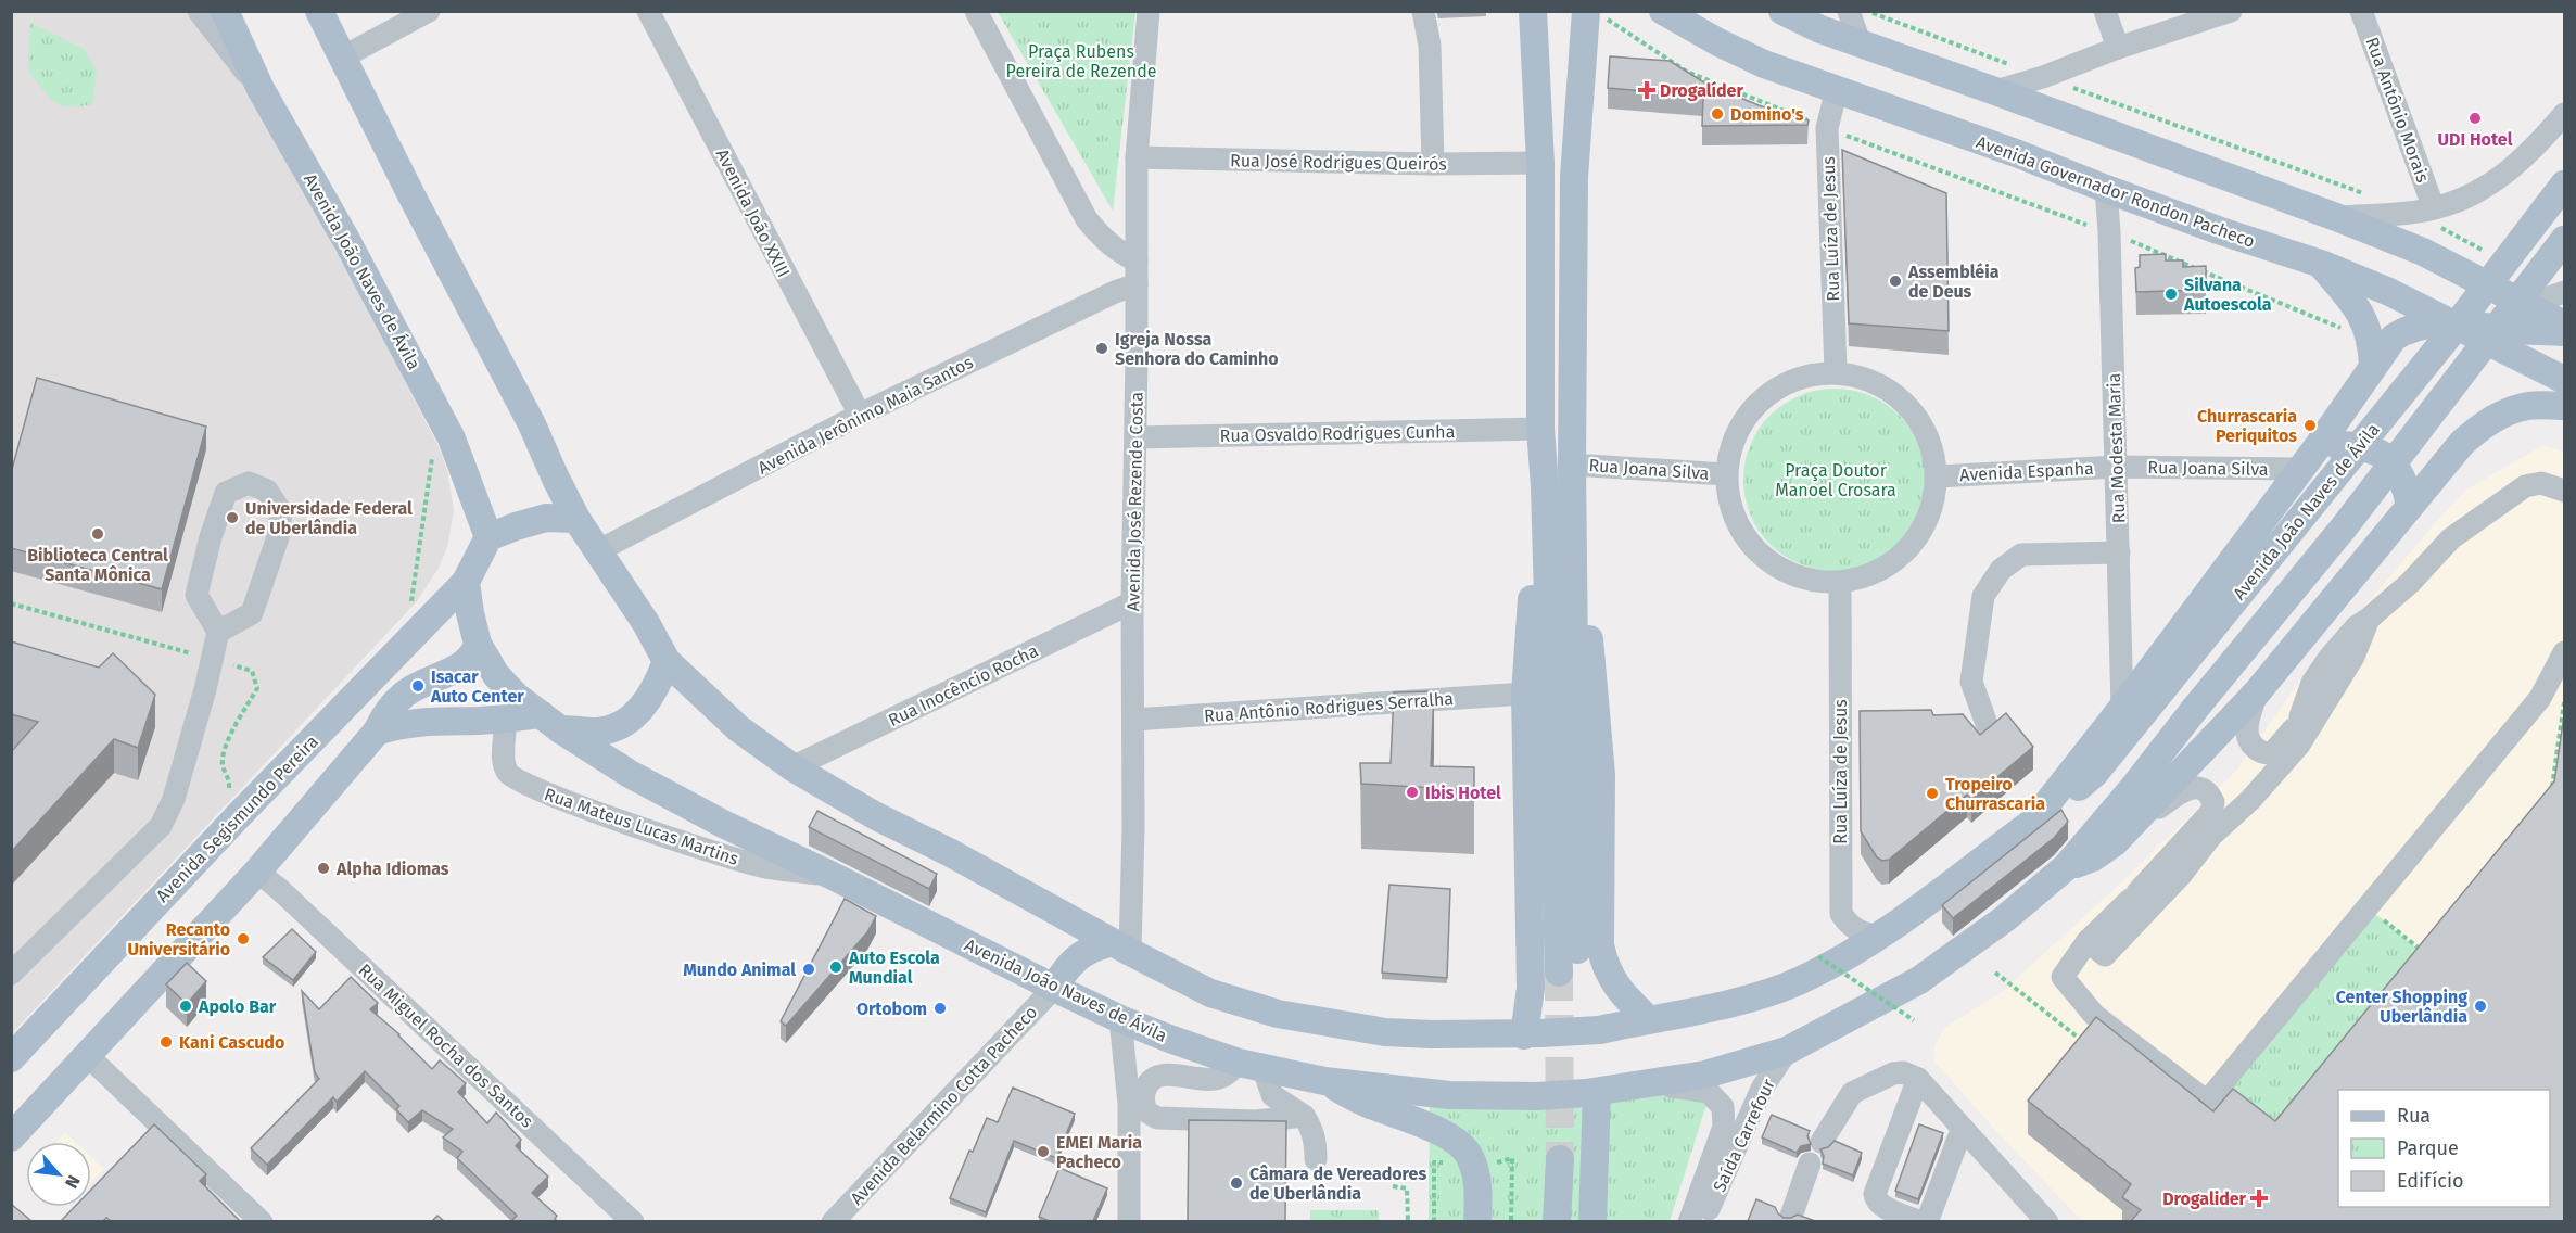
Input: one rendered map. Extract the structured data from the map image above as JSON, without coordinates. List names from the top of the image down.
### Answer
{
  "streets": {
    "main road": ["Avenida Governador Rondon Pacheco", "Avenida João Naves de Ávila", "Avenida Segismundo Pereira"],
    "street": [
      "Rua Antônio Morais",
      "Rua José Rodrigues Queirós",
      "Avenida João XXIII",
      "Rua Luíza de Jesus",
      "Avenida Jerônimo Maia Santos",
      "Rua Osvaldo Rodrigues Cunha",
      "Rua Modesta Maria",
      "Rua Joana Silva",
      "Avenida Espanha",
      "Avenida José Rezende Costa",
      "Rua Inocêncio Rocha",
      "Rua Antônio Rodrigues Serralha",
      "Rua Mateus Lucas Martins",
      "Rua Miguel Rocha dos Santos",
      "Avenida Belarmino Cotta Pacheco",
      "Saída Carrefour"
    ]
  },
  "crossings": [
    ["Rua José Rodrigues Queirós", "Avenida José Rezende Costa"],
    ["Avenida Governador Rondon Pacheco", "Rua Luíza de Jesus"],
    ["Avenida Governador Rondon Pacheco", "Avenida João Naves de Ávila"],
    ["Avenida Governador Rondon Pacheco", "Rua Modesta Maria"],
    ["Avenida João XXIII", "Avenida Jerônimo Maia Santos"],
    ["Rua Luíza de Jesus", "Avenida João Naves de Ávila"],
    ["Rua Luíza de Jesus", "Rua Joana Silva"],
    ["Rua Luíza de Jesus", "Avenida Espanha"],
    ["Avenida João Naves de Ávila", "Avenida Jerônimo Maia Santos"],
    ["Avenida João Naves de Ávila", "Rua Modesta Maria"],
    ["Avenida João Naves de Ávila", "Rua Joana Silva"],
    ["Avenida João Naves de Ávila", "Avenida José Rezende Costa"],
    ["Avenida João Naves de Ávila", "Rua Inocêncio Rocha"],
    ["Avenida João Naves de Ávila", "Avenida Segismundo Pereira"],
    ["Avenida João Naves de Ávila", "Rua Mateus Lucas Martins"],
    ["Avenida João Naves de Ávila", "Avenida Belarmino Cotta Pacheco"],
    ["Avenida João Naves de Ávila", "Saída Carrefour"],
    ["Avenida Jerônimo Maia Santos", "Avenida José Rezende Costa"],
    ["Avenida Jerônimo Maia Santos", "Avenida Segismundo Pereira"],
    ["Rua Osvaldo Rodrigues Cunha", "Avenida José Rezende Costa"],
    ["Rua Modesta Maria", "Rua Joana Silva"],
    ["Rua Modesta Maria", "Avenida Espanha"],
    ["Rua Joana Silva", "Avenida Espanha"],
    ["Avenida José Rezende Costa", "Rua Inocêncio Rocha"],
    ["Avenida José Rezende Costa", "Rua Antônio Rodrigues Serralha"]
  ],
  "parks": ["Praça Rubens Pereira de Rezende", "Praça Doutor Manoel Crosara"],
  "places": {
    "health": ["Drogalíder", "Drogalider"],
    "other": [
      "Domino's",
      "UDI Hotel",
      "Assembléia de Deus",
      "Silvana Autoescola",
      "Igreja Nossa Senhora do Caminho",
      "Churrascaria Periquitos",
      "Universidade Federal de Uberlândia",
      "Biblioteca Central Santa Mônica",
      "Isacar Auto Center",
      "Ibis Hotel",
      "Tropeiro Churrascaria",
      "Alpha Idiomas",
      "Recanto Universitário",
      "Auto Escola Mundial",
      "Mundo Animal",
      "Apolo Bar",
      "Center Shopping Uberlândia",
      "Ortobom",
      "Kani Cascudo",
      "EMEI Maria Pacheco",
      "Câmara de Vereadores de Uberlândia"
    ]
  },
  "legend": ["Rua", "Parque", "Edifício"],
  "north": "bottom right"
}
